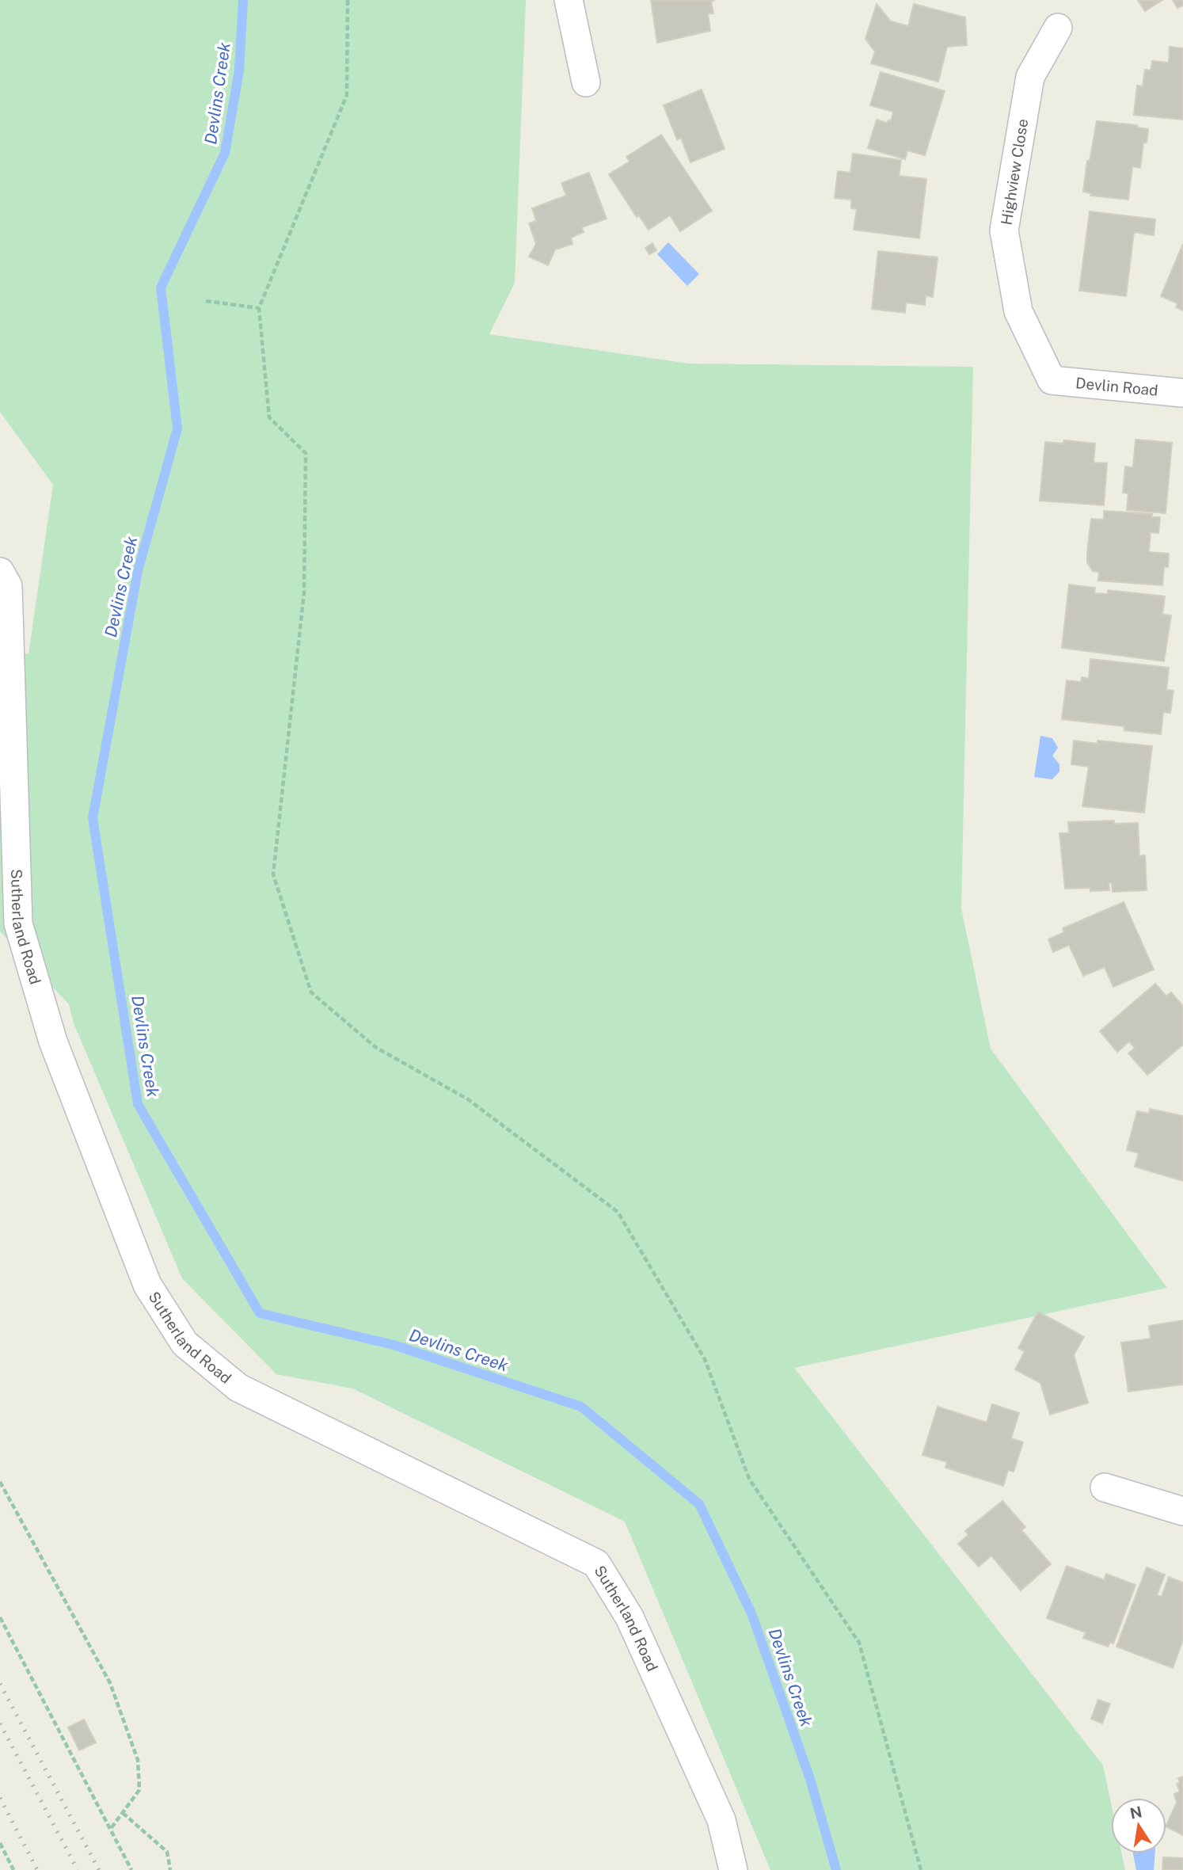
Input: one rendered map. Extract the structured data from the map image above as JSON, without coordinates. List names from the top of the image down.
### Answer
{
  "streets": {
    "street": ["Highview Close", "Devlin Road", "Sutherland Road"]
  },
  "crossings": [
    ["Highview Close", "Devlin Road"]
  ],
  "water": ["Devlins Creek"],
  "north": "top"
}
